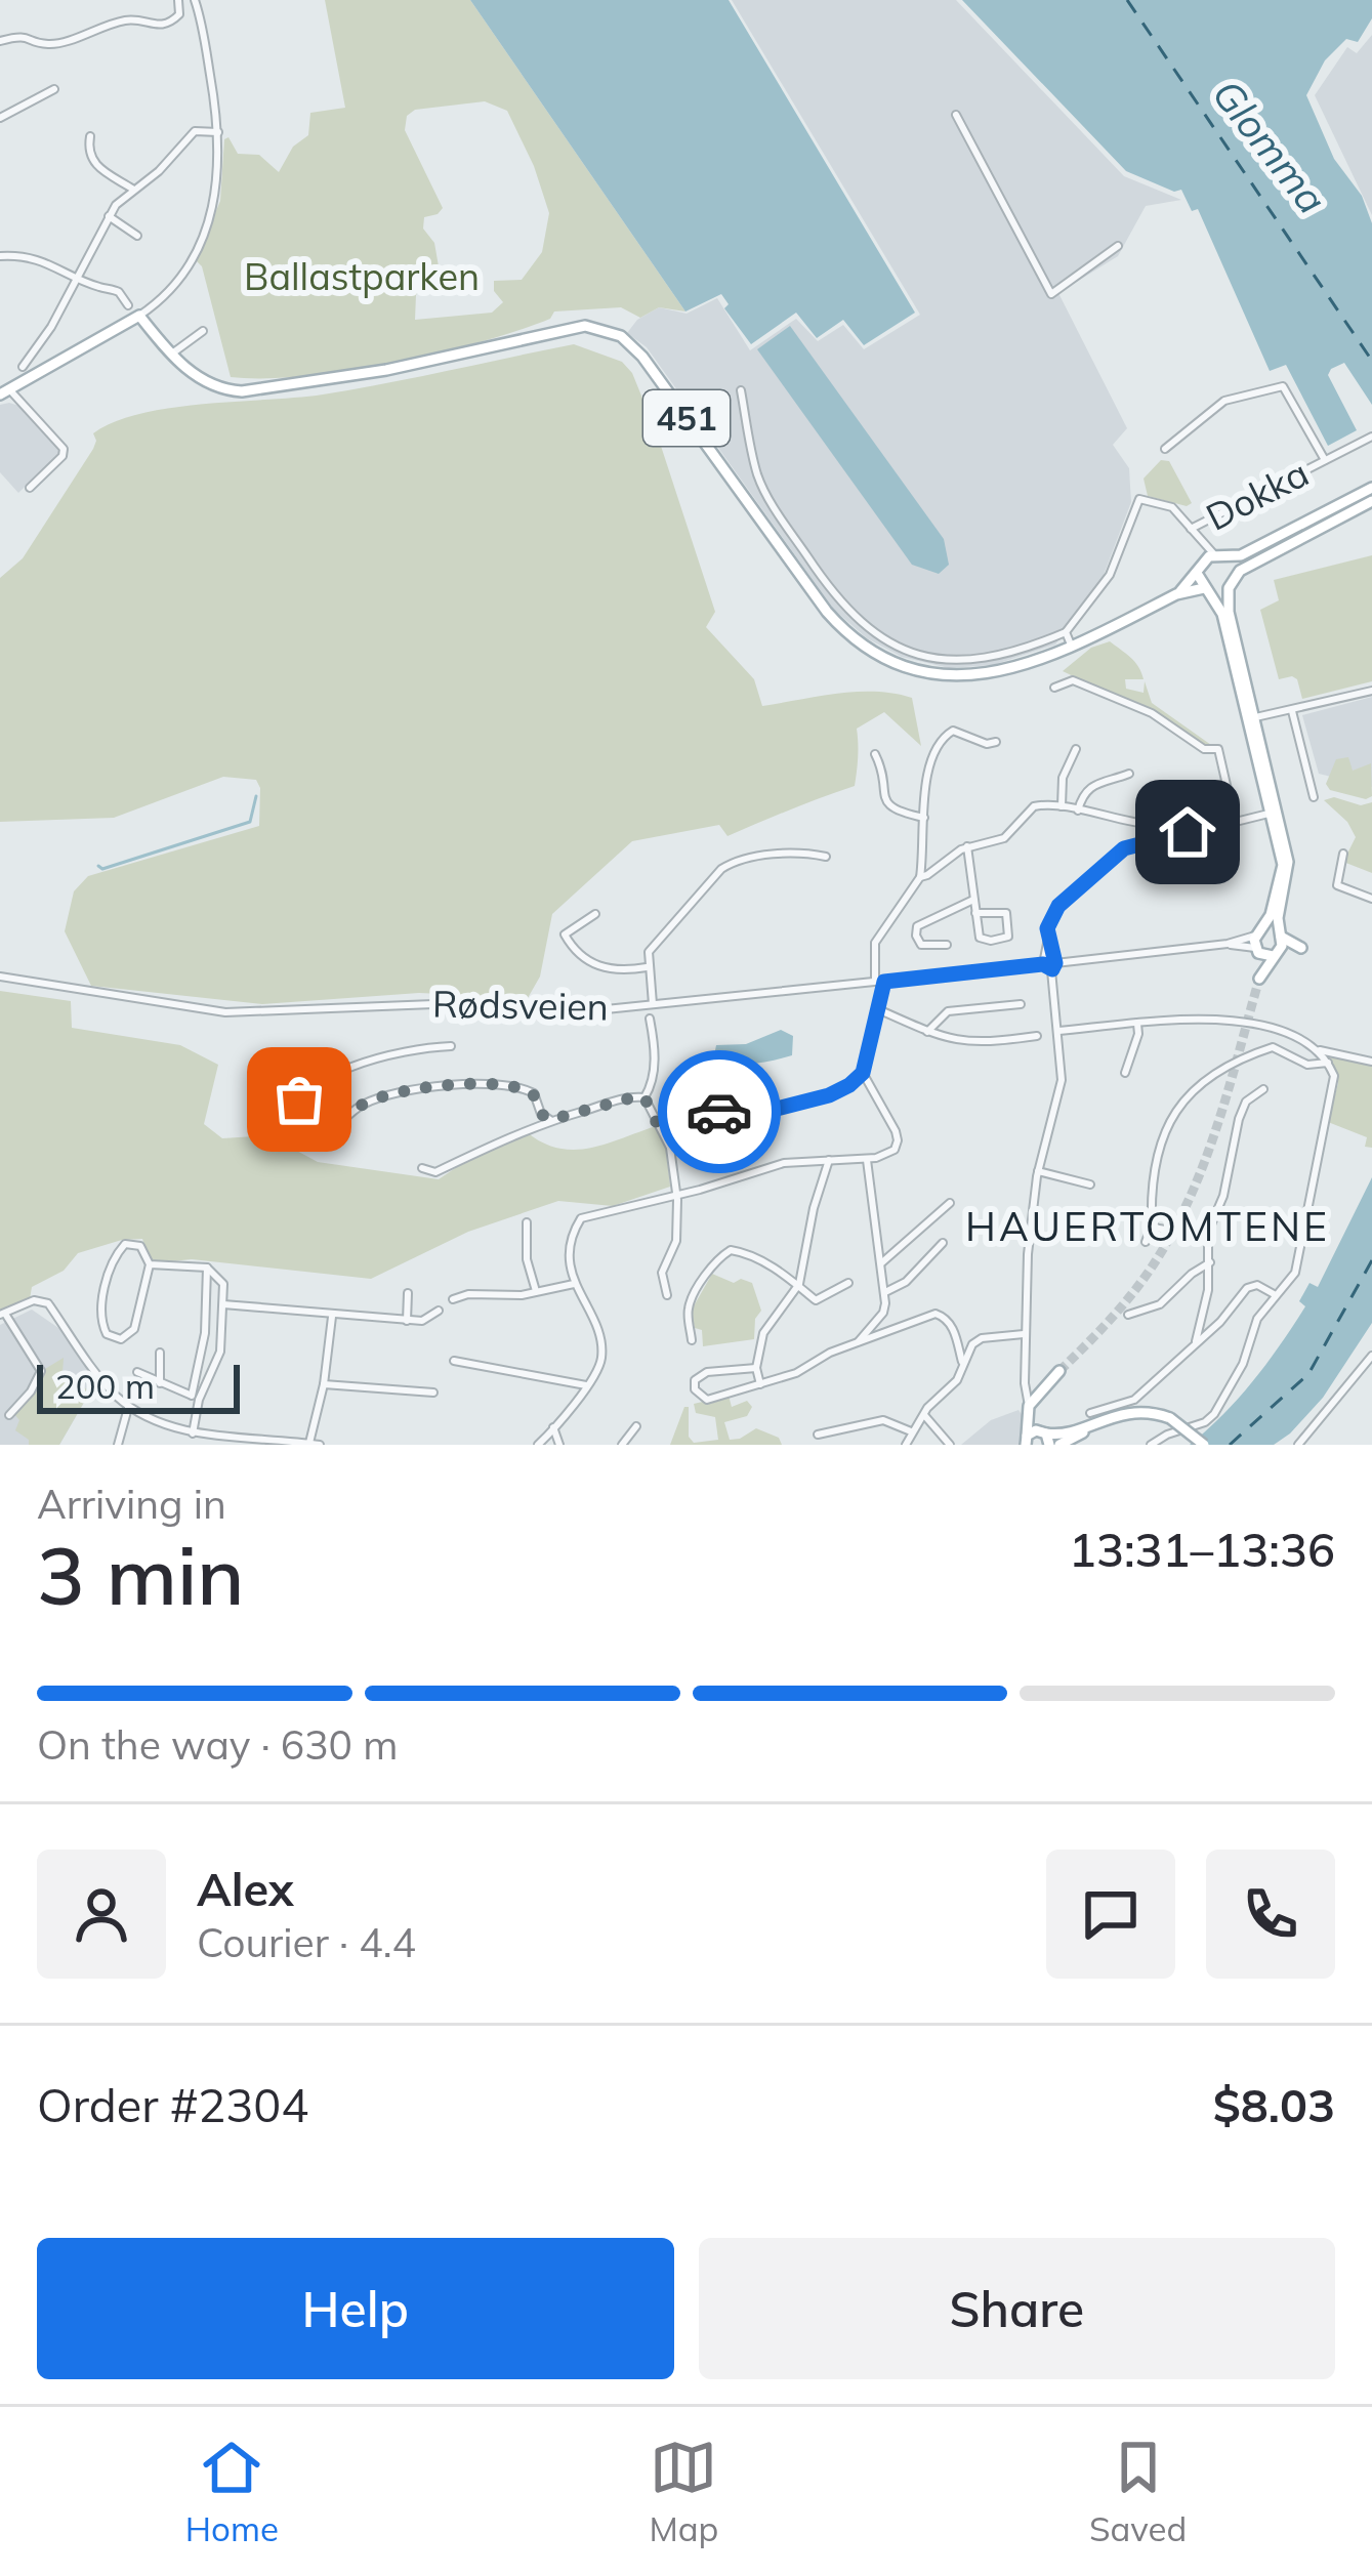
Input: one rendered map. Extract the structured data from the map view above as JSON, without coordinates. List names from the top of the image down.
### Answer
{
  "streets": {
    "main road": ["451"],
    "street": ["Dokka", "Rødsveien"]
  },
  "districts": ["HAUERTOMTENE"],
  "water": ["Glomma"],
  "parks": ["Ballastparken"],
  "scale_bar": "200 m",
  "page": {
    "scale": "200 m",
    "heading": ["3 min", "Arriving in", "13:31–13:36"],
    "panel": [
      "Alex",
      "Courier · 4.4",
      "Order #2304",
      "$8.03"
    ],
    "bar": "On the way · 630 m",
    "buttons": ["Help", "Share"],
    "tabs": ["Home", "Map", "Saved"]
  }
}
